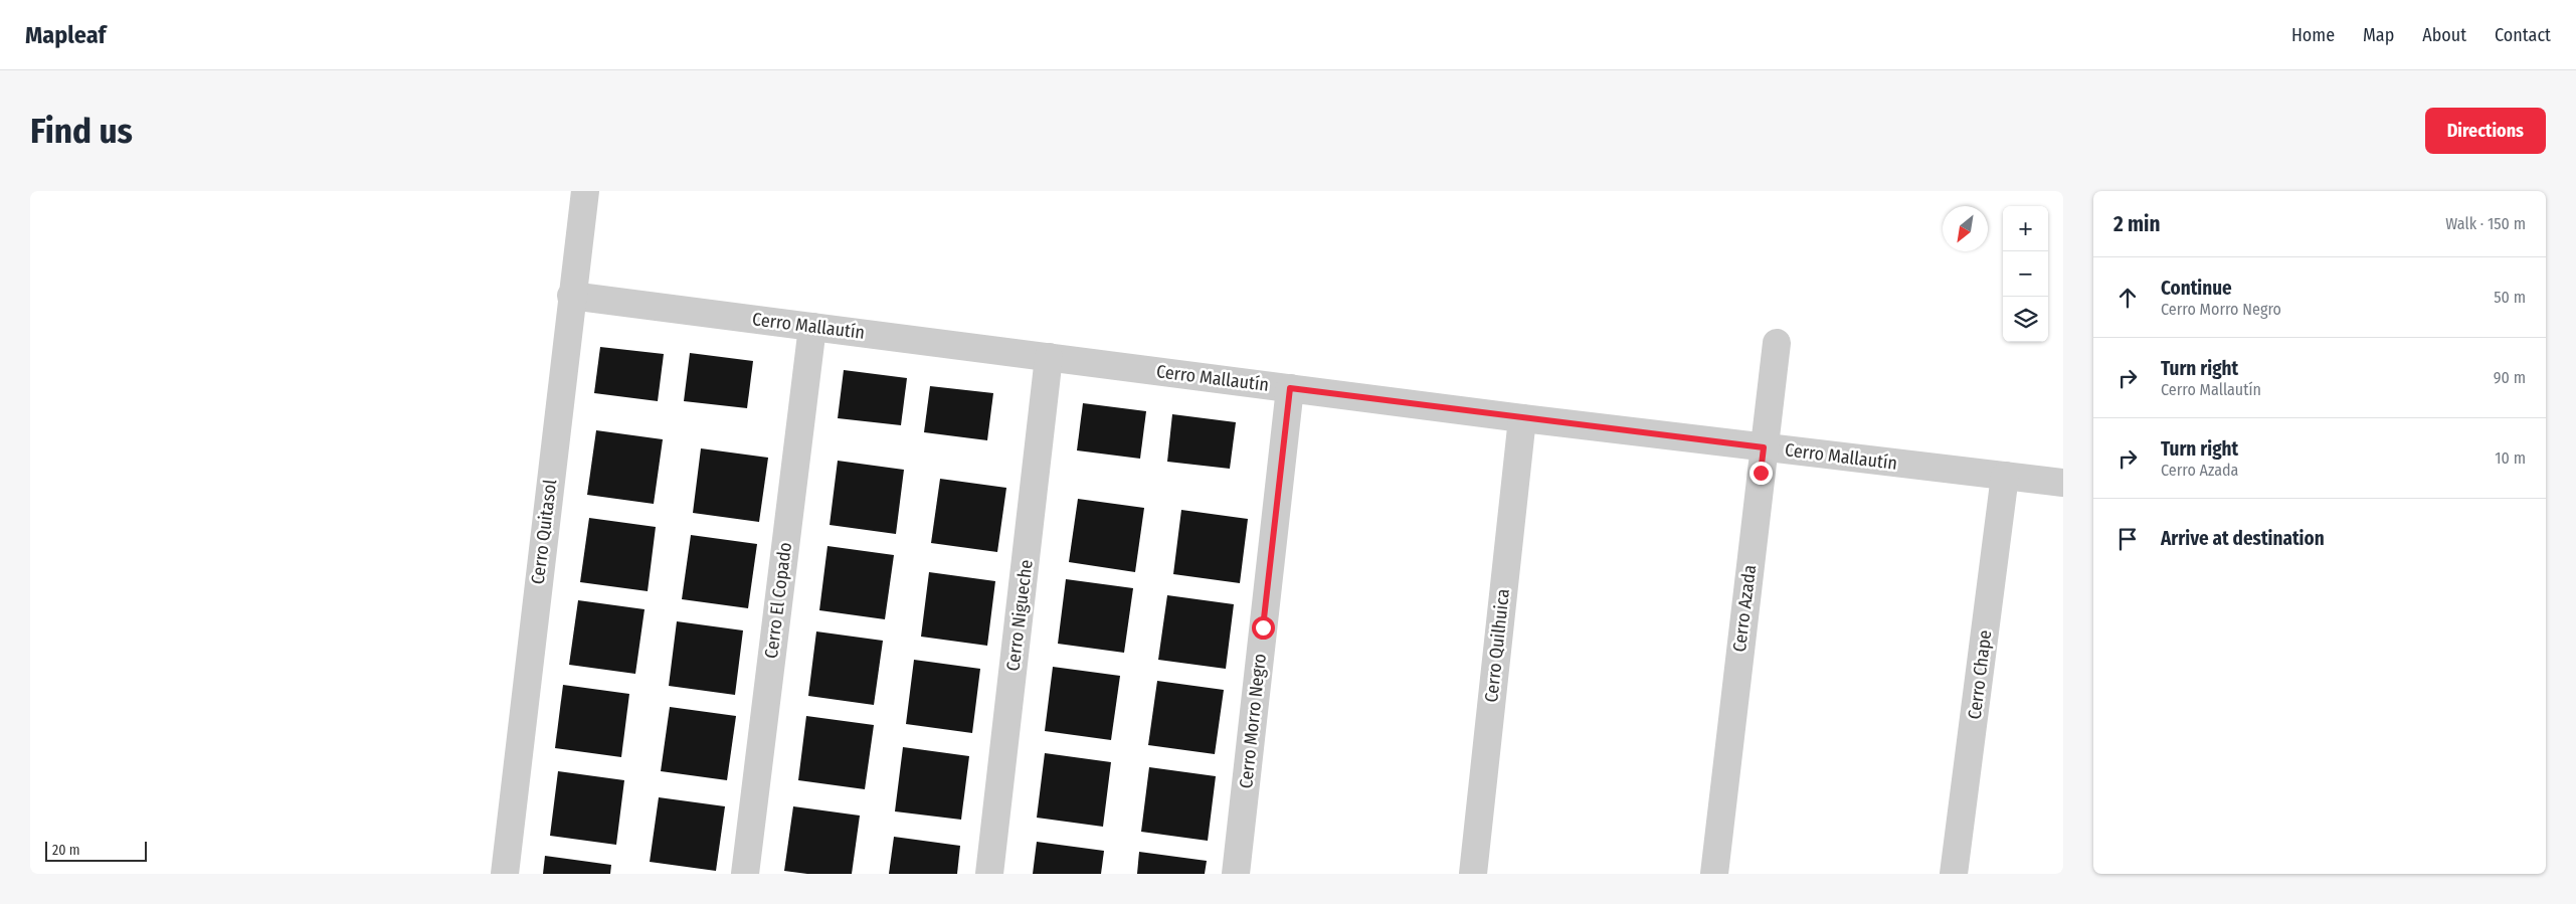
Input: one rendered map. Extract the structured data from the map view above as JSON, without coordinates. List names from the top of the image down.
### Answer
{
  "streets": {
    "street": [
      "Cerro Mallautín",
      "Cerro Quitasol",
      "Cerro El Copado",
      "Cerro Azada",
      "Cerro Nigueche",
      "Cerro Quilhuica",
      "Cerro Chape",
      "Cerro Morro Negro"
    ]
  },
  "crossings": [
    ["Cerro Mallautín", "Cerro Quitasol"],
    ["Cerro Mallautín", "Cerro El Copado"],
    ["Cerro Mallautín", "Cerro Azada"],
    ["Cerro Mallautín", "Cerro Nigueche"],
    ["Cerro Mallautín", "Cerro Quilhuica"],
    ["Cerro Mallautín", "Cerro Chape"],
    ["Cerro Mallautín", "Cerro Morro Negro"]
  ],
  "scale_bar": "20 m",
  "north": "bottom left",
  "page": {
    "header": "Mapleaf",
    "nav": [
      "Home",
      "Map",
      "About",
      "Contact"
    ],
    "buttons": "Directions",
    "title": "Find us",
    "heading": ["2 min", "Walk · 150 m"],
    "map_buttons": ["+", "−"],
    "list": [
      ["Continue", "Cerro Morro Negro", "50 m"],
      ["Turn right", "Cerro Mallautín", "90 m"],
      ["Turn right", "Cerro Azada", "10 m"],
      "Arrive at destination"
    ],
    "scale": "20 m"
  }
}
